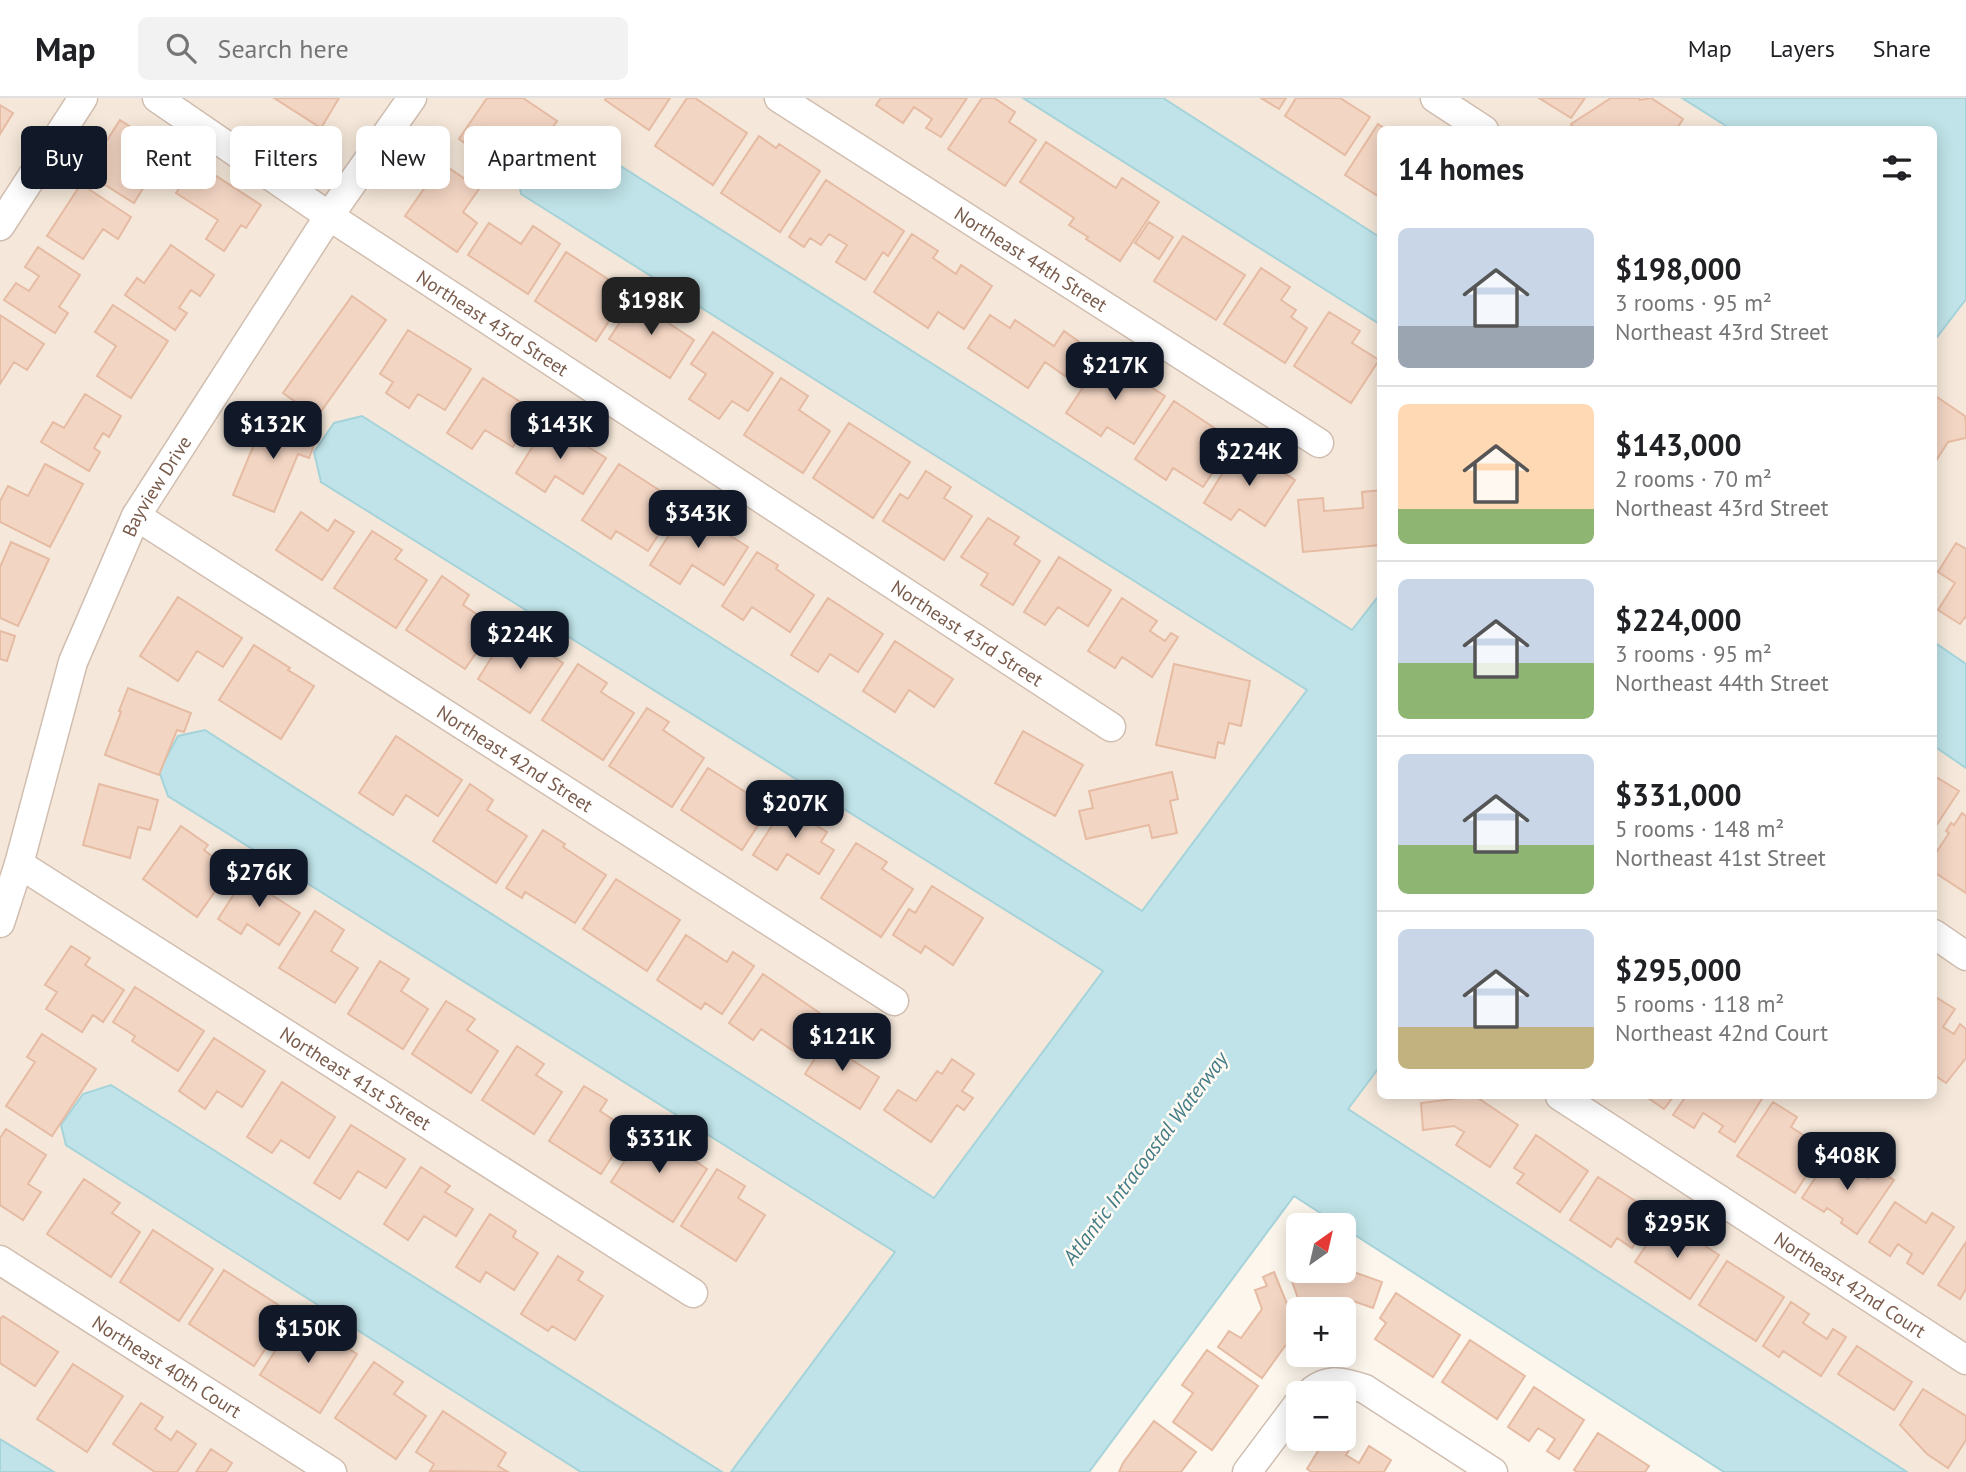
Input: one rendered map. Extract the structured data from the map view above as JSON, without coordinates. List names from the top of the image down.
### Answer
{
  "streets": {
    "street": [
      "Northeast 44th Street",
      "Northeast 43rd Street",
      "Bayview Drive",
      "Northeast 42nd Street",
      "Northeast 41st Street",
      "Northeast 42nd Court",
      "Northeast 40th Court"
    ]
  },
  "crossings": [
    ["Northeast 43rd Street", "Bayview Drive"],
    ["Bayview Drive", "Northeast 42nd Street"],
    ["Bayview Drive", "Northeast 41st Street"]
  ],
  "water": ["Atlantic Intracoastal Waterway"],
  "north": "top right",
  "page": {
    "header": "Map",
    "search": "Search here",
    "nav": ["Map", "Layers", "Share"],
    "chip": [
      "Buy",
      "Rent",
      "Filters",
      "New",
      "Apartment"
    ],
    "heading": "14 homes",
    "list": [
      {
        "name": "$198,000",
        "note": "3 rooms · 95 m² · Northeast 43rd Street"
      },
      {
        "name": "$143,000",
        "note": "2 rooms · 70 m² · Northeast 43rd Street"
      },
      {
        "name": "$224,000",
        "note": "3 rooms · 95 m² · Northeast 44th Street"
      },
      {
        "name": "$331,000",
        "note": "5 rooms · 148 m² · Northeast 41st Street"
      },
      {
        "name": "$295,000",
        "note": "5 rooms · 118 m² · Northeast 42nd Court"
      }
    ],
    "price": [
      "$198K",
      "$217K",
      "$132K",
      "$143K",
      "$224K",
      "$343K",
      "$224K",
      "$207K",
      "$276K",
      "$121K",
      "$331K",
      "$408K",
      "$295K",
      "$150K"
    ],
    "map_buttons": ["+", "−"]
  }
}
